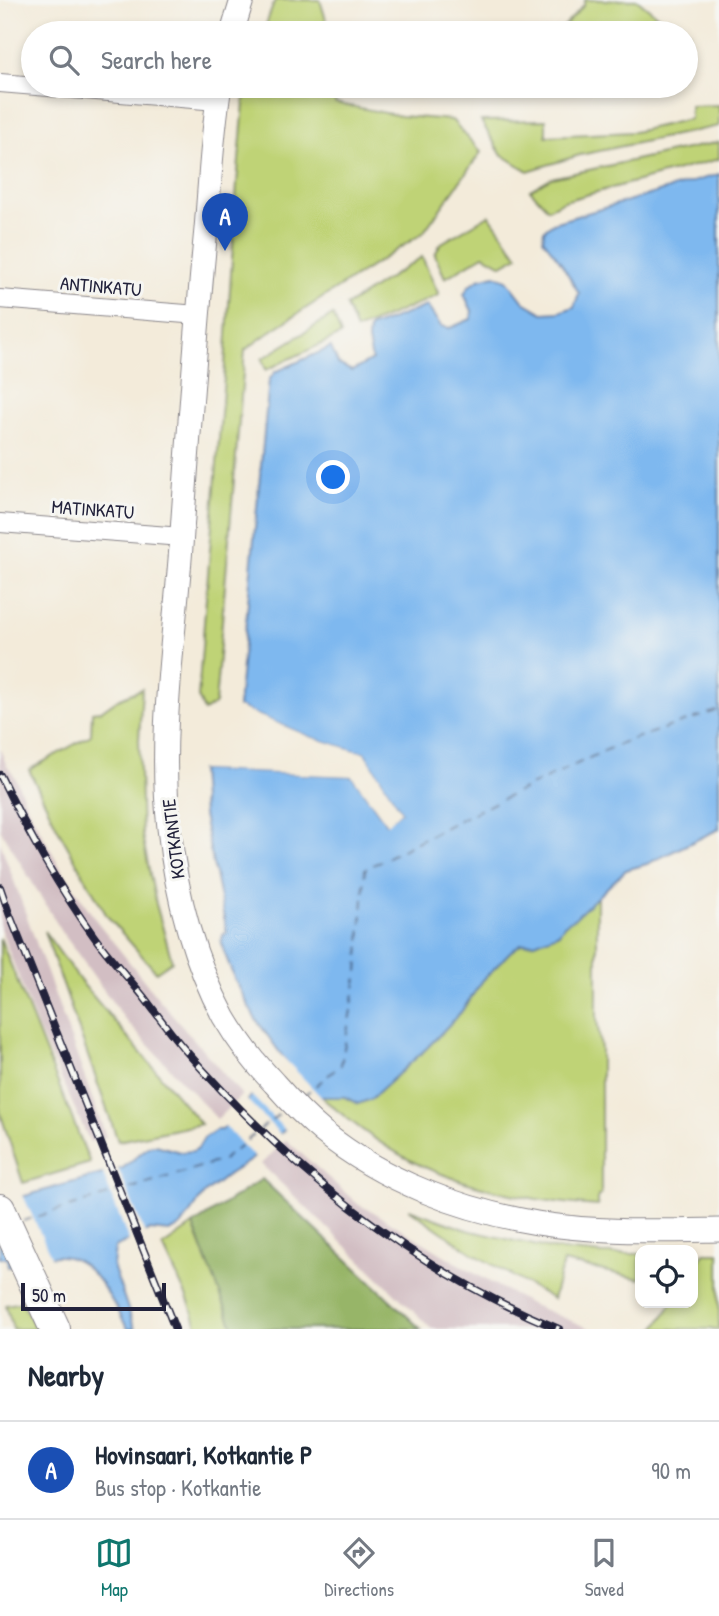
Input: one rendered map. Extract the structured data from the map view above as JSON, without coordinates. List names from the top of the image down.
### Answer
{
  "streets": {
    "street": ["ANTINKATU", "MATINKATU", "KOTKANTIE"]
  },
  "crossings": [
    ["ANTINKATU", "KOTKANTIE"],
    ["MATINKATU", "KOTKANTIE"]
  ],
  "scale_bar": "50 m",
  "page": {
    "search": "Search here",
    "pins": "A",
    "scale": "50 m",
    "heading": "Nearby",
    "list": [
      {
        "mark": "A",
        "name": "Hovinsaari, Kotkantie P",
        "note": "Bus stop · Kotkantie",
        "value": "90 m"
      }
    ],
    "nav": ["Map", "Directions", "Saved"]
  }
}
